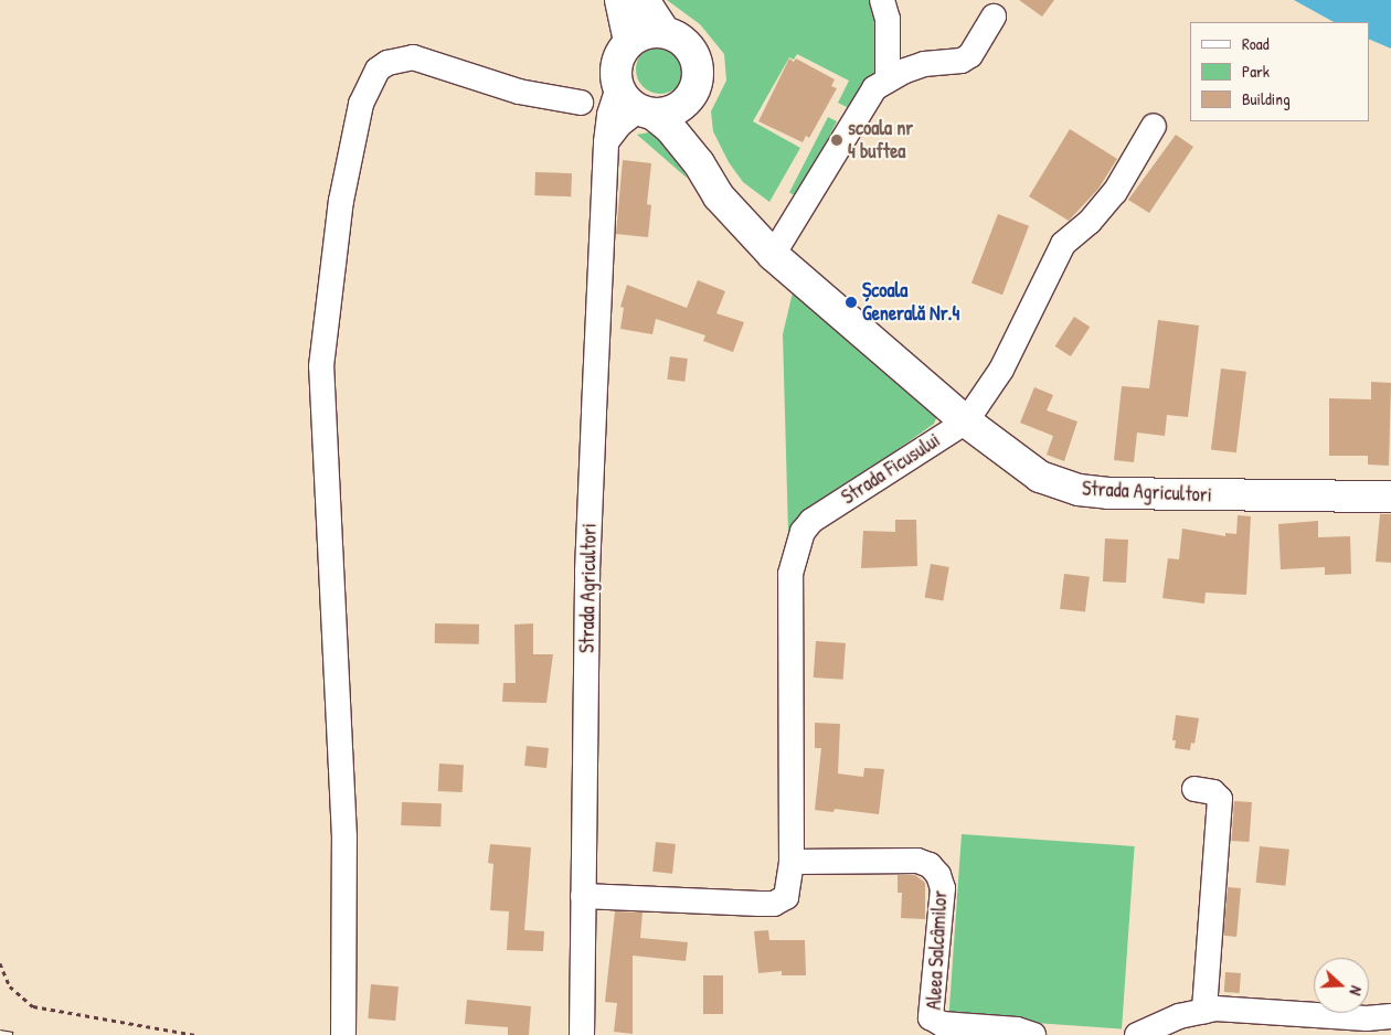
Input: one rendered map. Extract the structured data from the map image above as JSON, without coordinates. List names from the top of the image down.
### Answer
{
  "streets": {
    "main road": ["Strada Agricultori"],
    "street": ["Strada Ficusului", "Aleea Salcâmilor"]
  },
  "crossings": [
    ["Strada Ficusului", "Strada Agricultori"],
    ["Strada Ficusului", "Aleea Salcâmilor"]
  ],
  "places": ["scoala nr 4 buftea", "Școala Generală Nr.4"],
  "legend": ["Road", "Park", "Building"],
  "north": "right"
}
